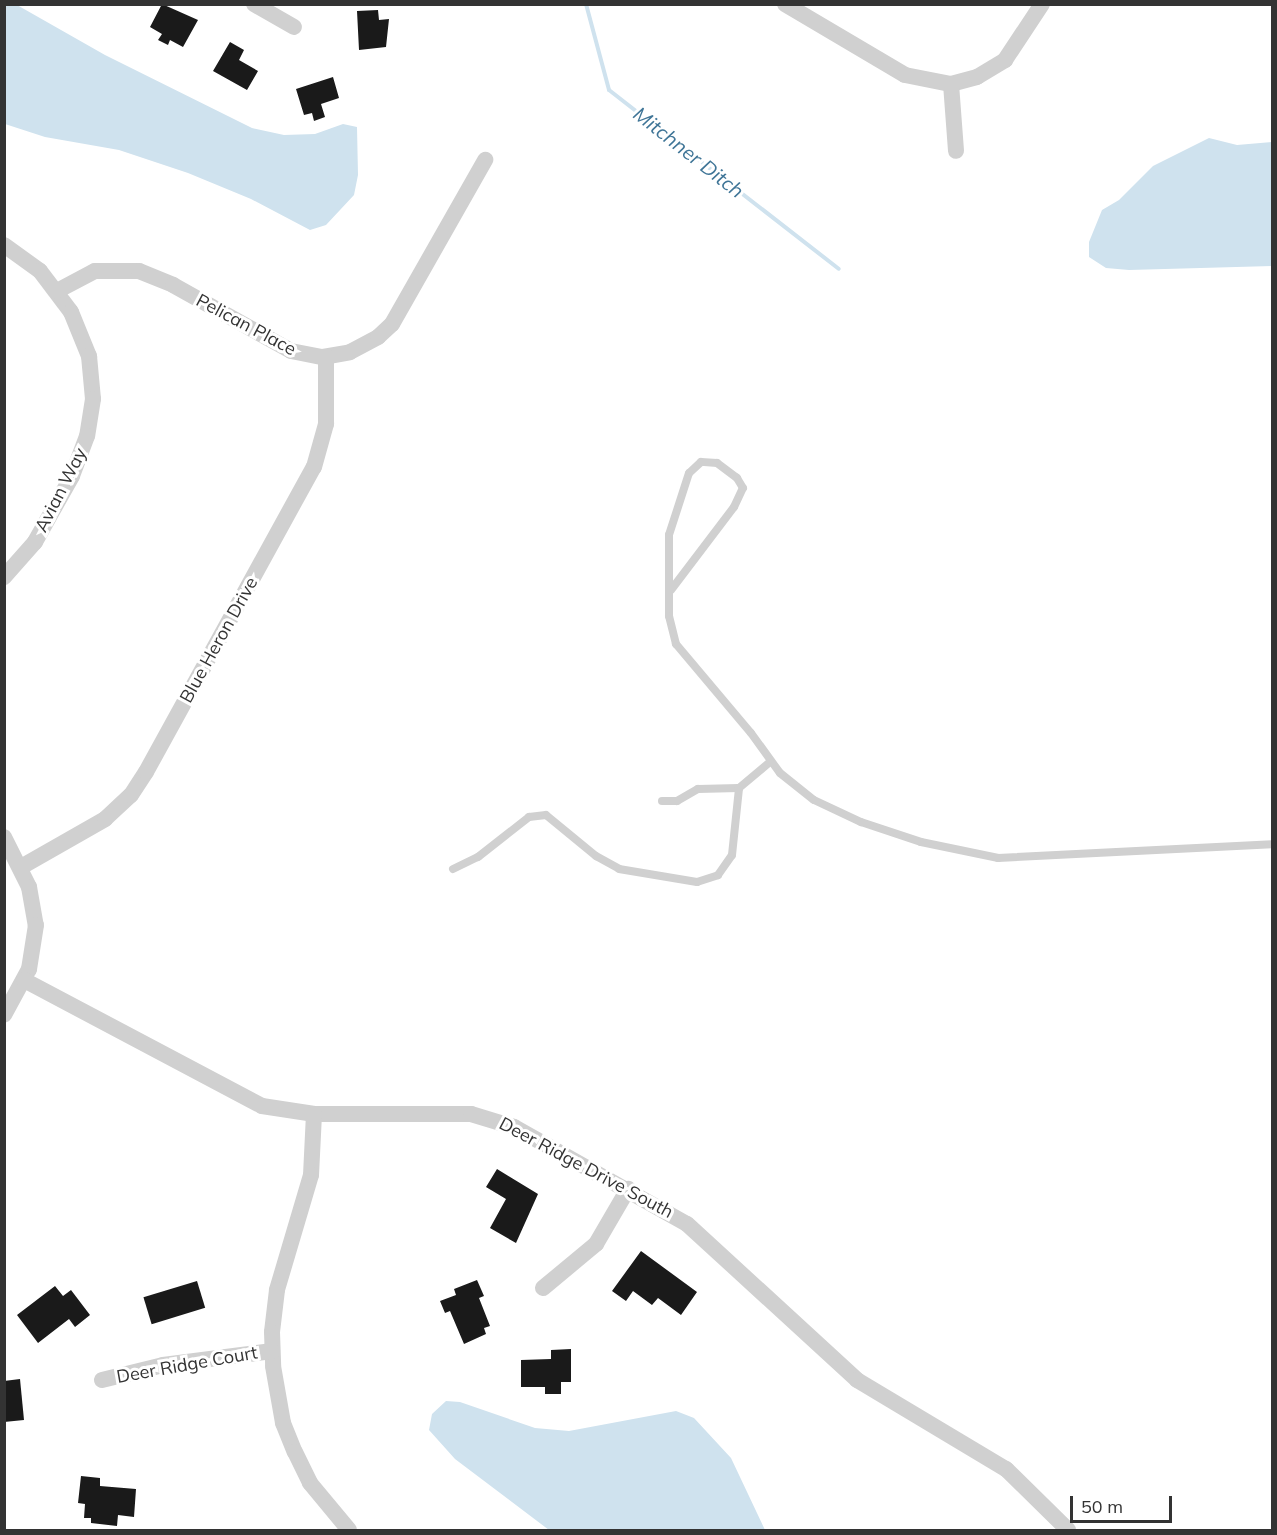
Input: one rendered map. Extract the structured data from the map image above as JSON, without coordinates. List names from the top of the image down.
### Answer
{
  "streets": {
    "street": [
      "Pelican Place",
      "Avian Way",
      "Blue Heron Drive",
      "Deer Ridge Drive South",
      "Deer Ridge Court"
    ]
  },
  "crossings": [
    ["Pelican Place", "Avian Way"],
    ["Pelican Place", "Blue Heron Drive"]
  ],
  "water": ["Mitchner Ditch"],
  "scale_bar": "50 m"
}
